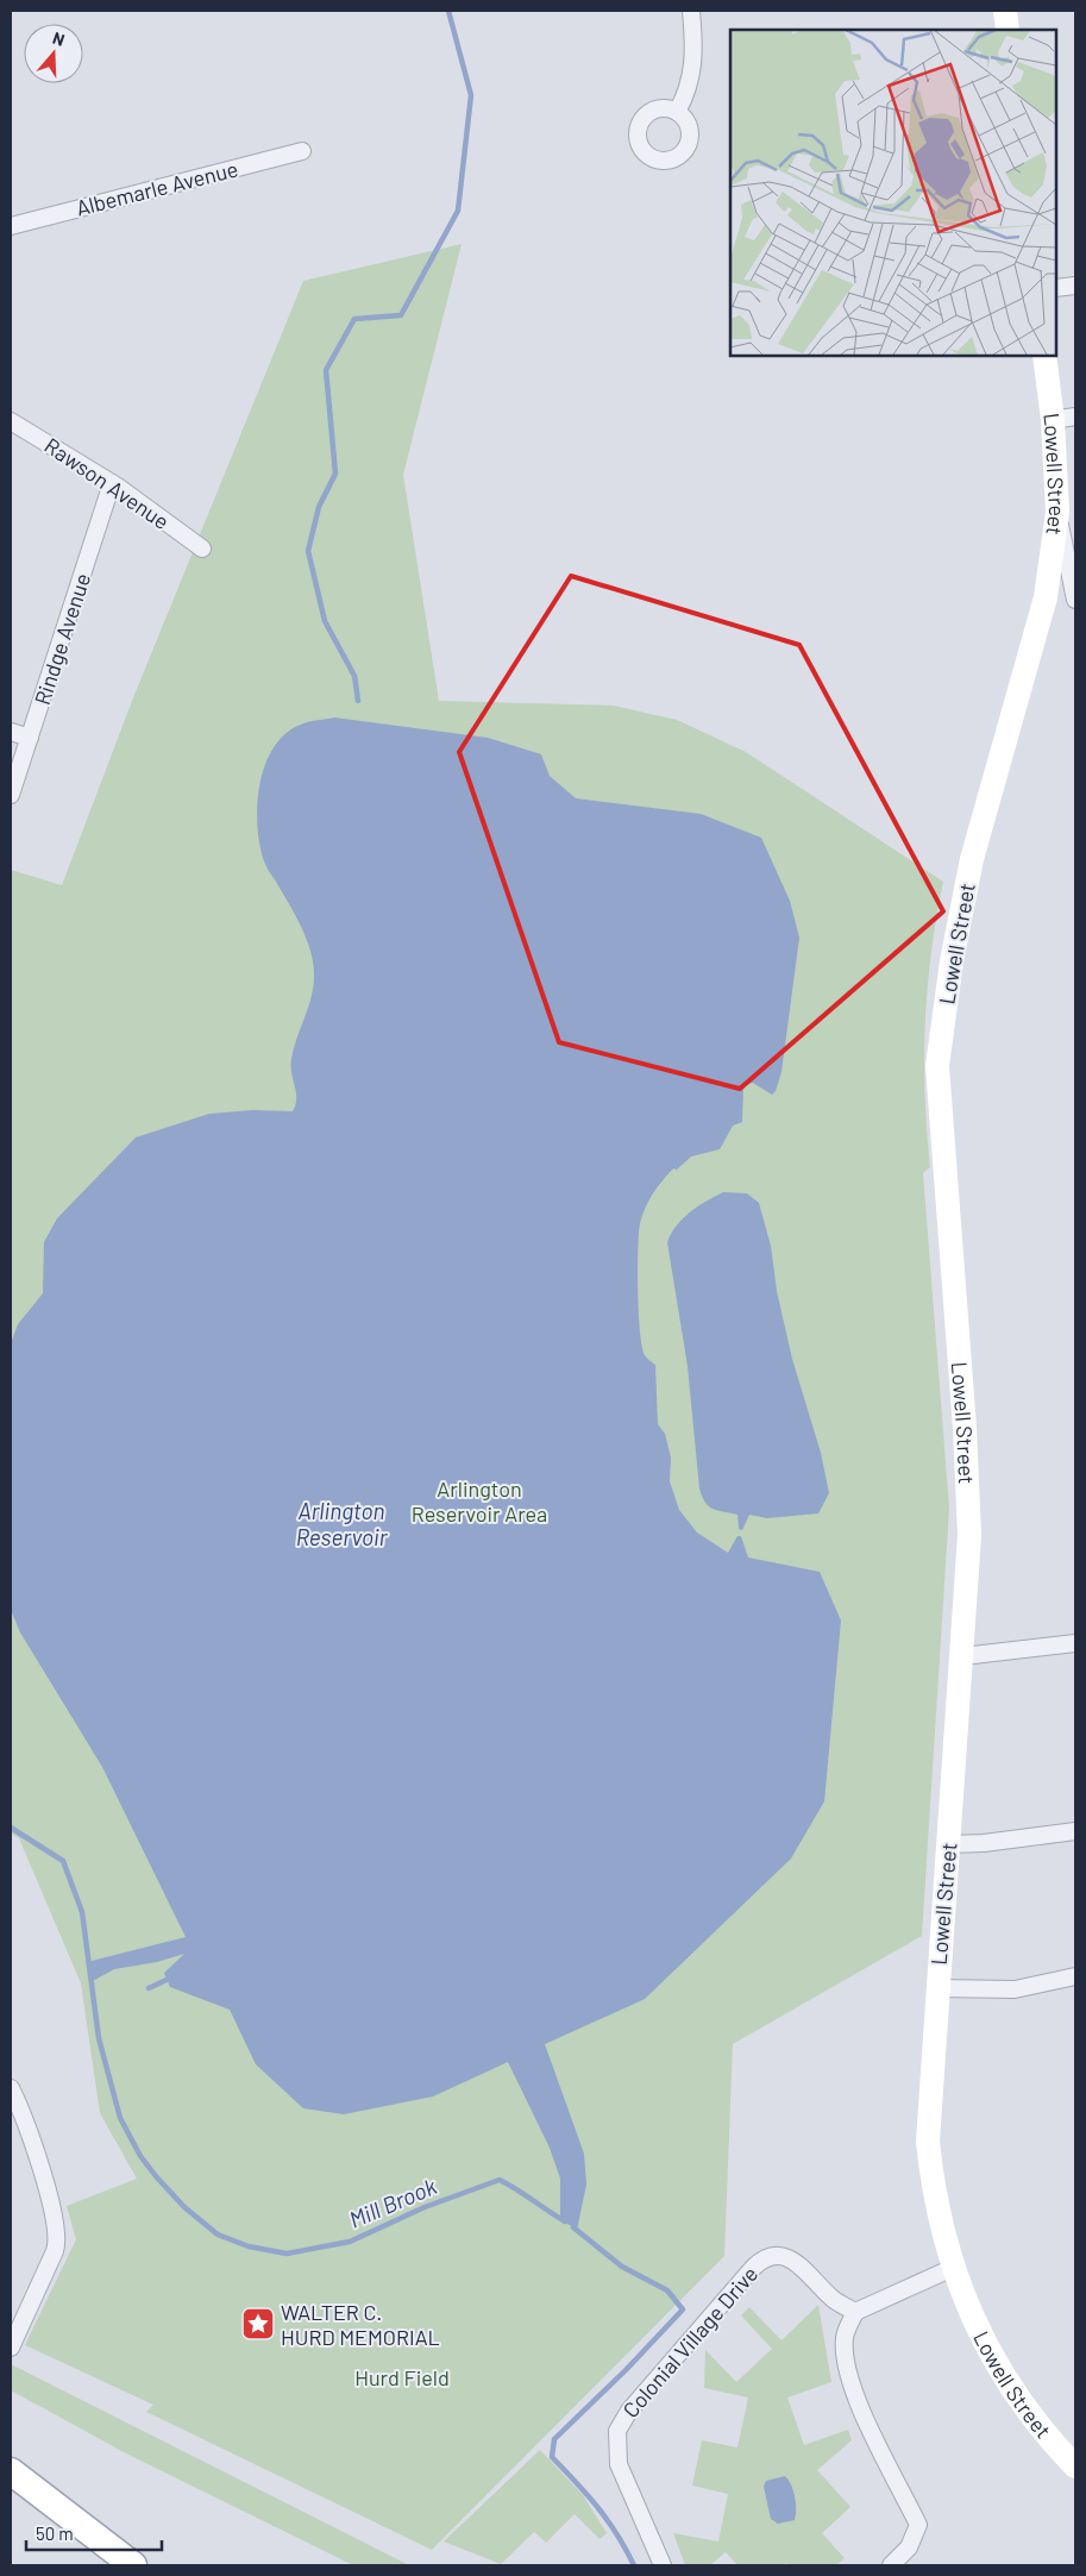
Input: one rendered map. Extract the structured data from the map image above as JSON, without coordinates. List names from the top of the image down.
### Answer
{
  "streets": {
    "main road": ["Lowell Street"],
    "street": [
      "Albemarle Avenue",
      "Rawson Avenue",
      "Rindge Avenue",
      "Colonial Village Drive"
    ]
  },
  "crossings": [
    ["Rawson Avenue", "Rindge Avenue"]
  ],
  "water": ["Arlington Reservoir", "Mill Brook"],
  "parks": ["Arlington Reservoir Area", "Hurd Field"],
  "places": {
    "place": ["WALTER C. HURD MEMORIAL"]
  },
  "scale_bar": "50 m",
  "north": "top"
}
